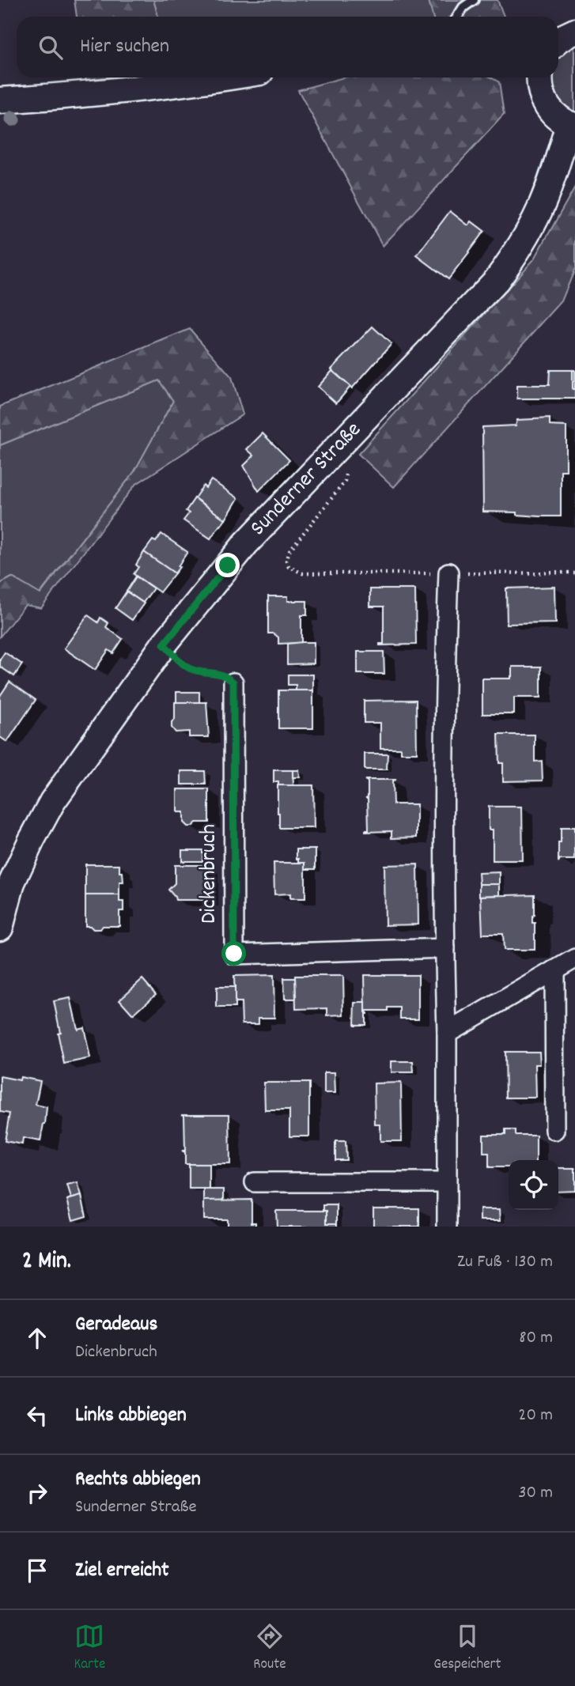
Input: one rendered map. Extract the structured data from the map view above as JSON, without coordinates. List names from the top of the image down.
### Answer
{
  "streets": {
    "main road": ["Sunderner Straße"],
    "street": ["Dickenbruch"]
  },
  "page": {
    "search": "Hier suchen",
    "heading": ["2 Min.", "Zu Fuß · 130 m"],
    "list": [
      ["Geradeaus", "Dickenbruch", "80 m"],
      ["Links abbiegen", "20 m"],
      ["Rechts abbiegen", "Sunderner Straße", "30 m"],
      "Ziel erreicht"
    ],
    "nav": ["Karte", "Route", "Gespeichert"]
  }
}
